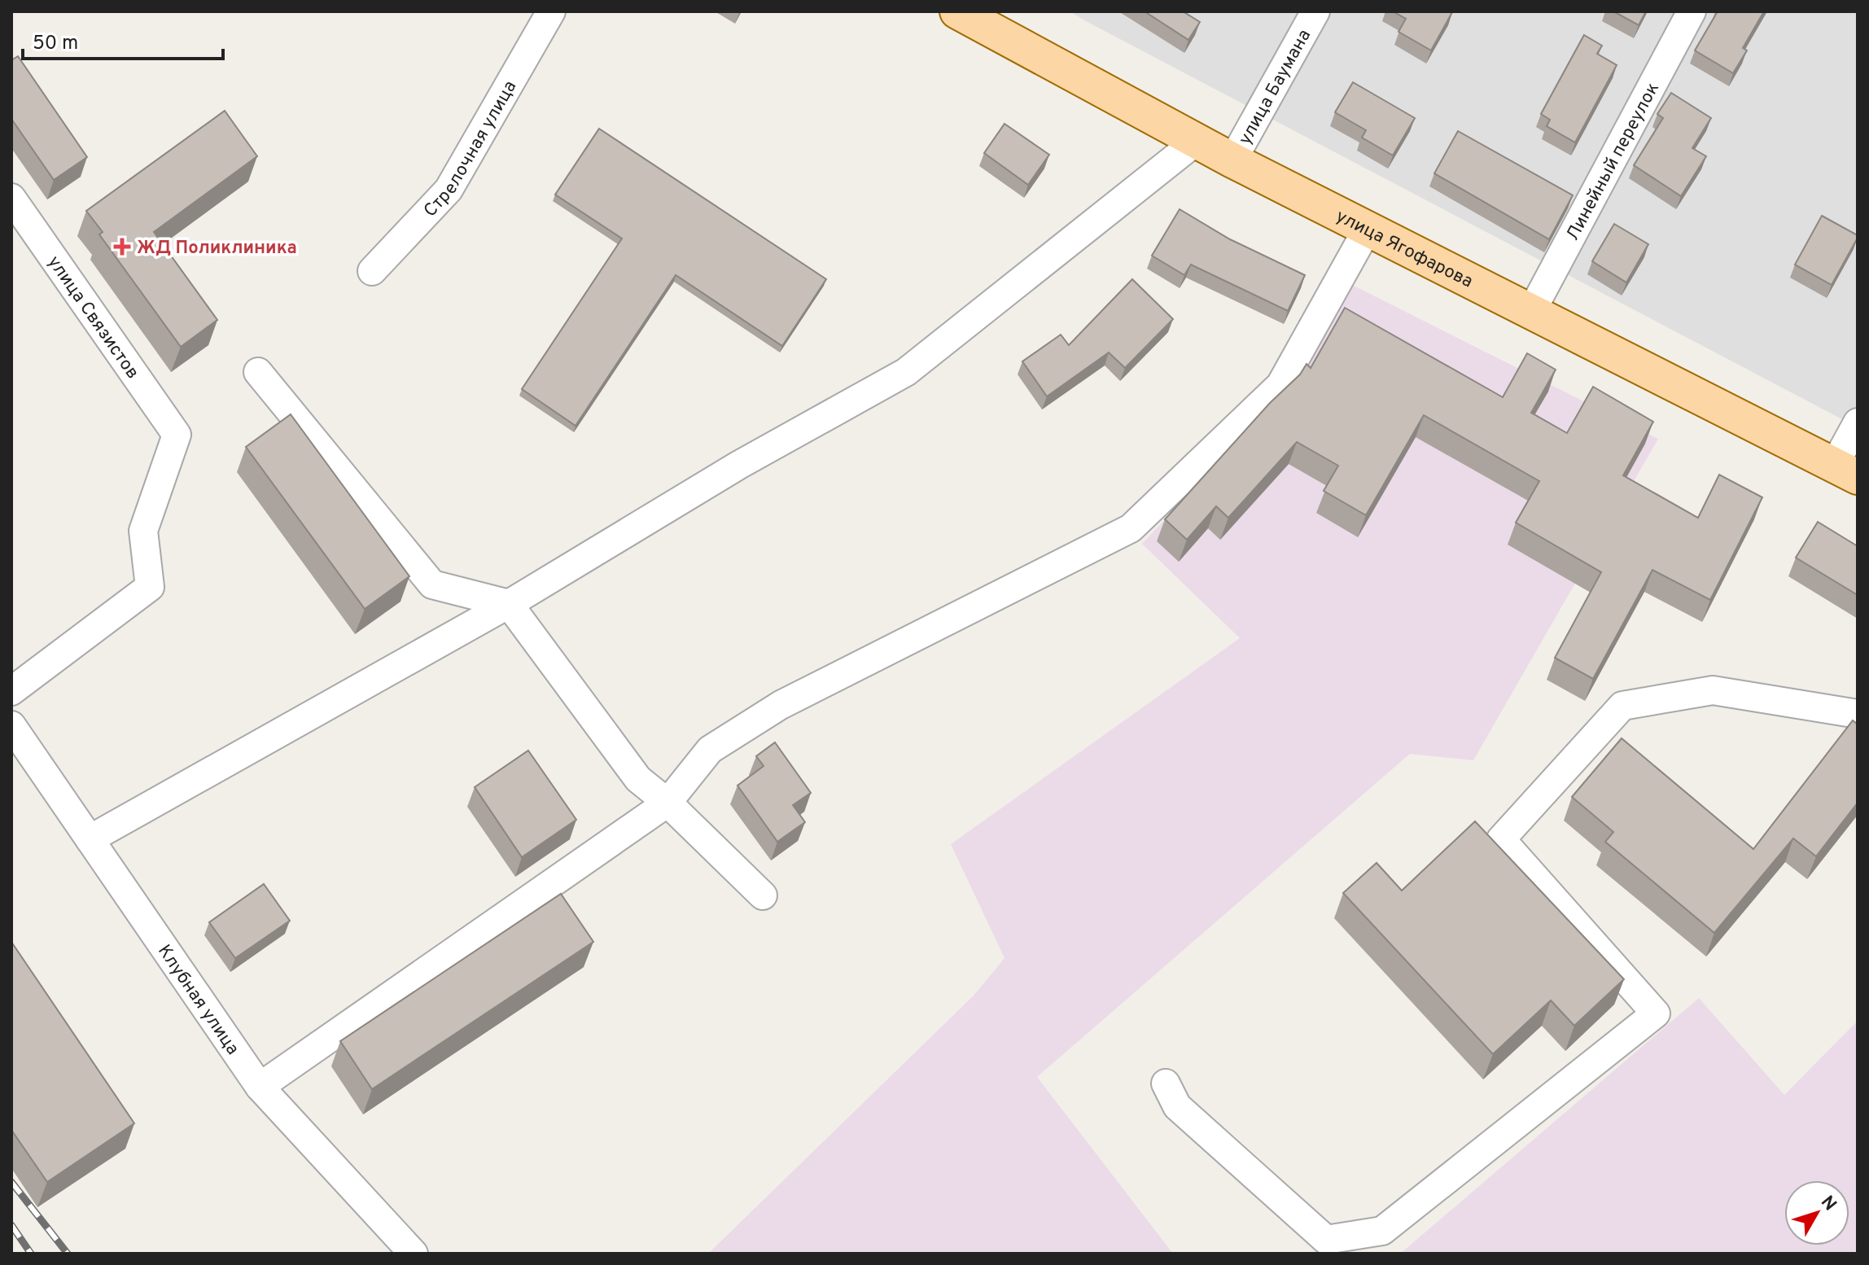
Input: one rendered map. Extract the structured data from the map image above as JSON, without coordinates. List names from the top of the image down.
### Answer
{
  "streets": {
    "main road": ["улица Ягофарова"],
    "street": [
      "улица Баумана",
      "Стрелочная улица",
      "Линейный переулок",
      "улица Связистов",
      "Клубная улица"
    ]
  },
  "crossings": [
    ["улица Баумана", "улица Ягофарова"],
    ["Линейный переулок", "улица Ягофарова"]
  ],
  "places": {
    "health": ["ЖД Поликлиника"]
  },
  "scale_bar": "50 m",
  "north": "top right"
}
